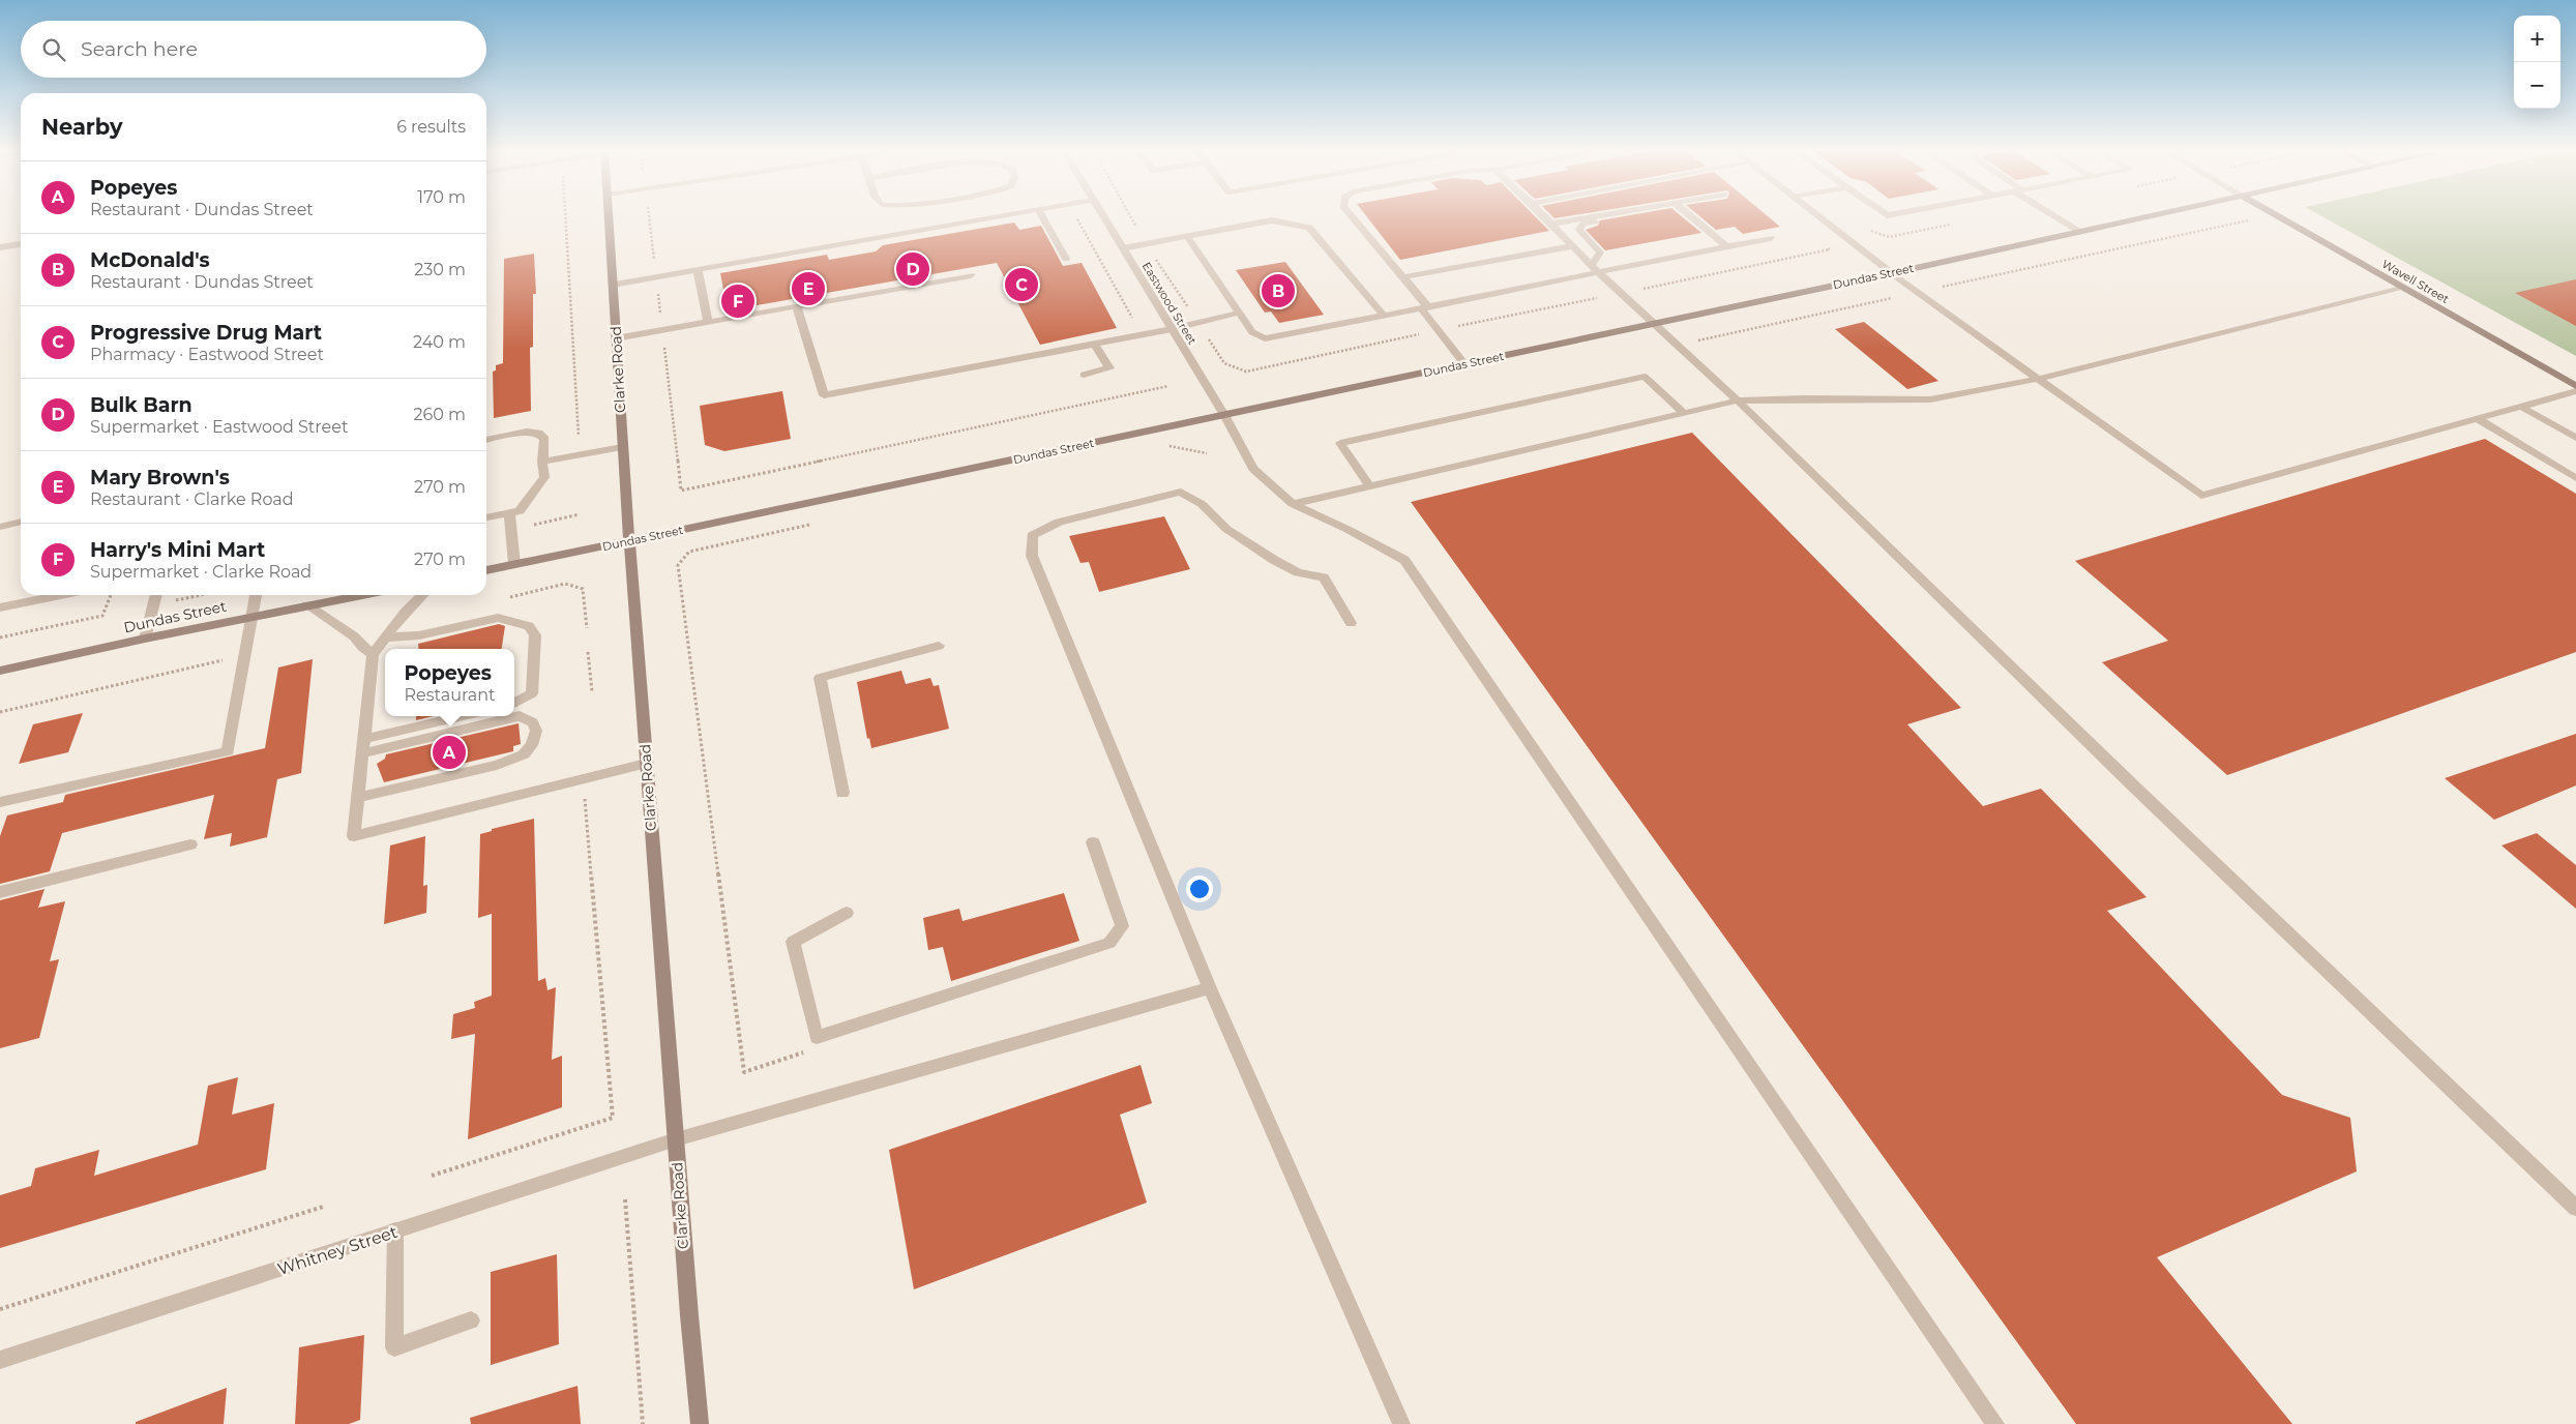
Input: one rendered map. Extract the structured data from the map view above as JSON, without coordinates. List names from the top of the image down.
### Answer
{
  "streets": {
    "main road": ["Dundas Street", "Wavell Street", "Clarke Road"],
    "street": ["Eastwood Street", "Whitney Street"]
  },
  "crossings": [
    ["Dundas Street", "Eastwood Street"],
    ["Dundas Street", "Clarke Road"],
    ["Clarke Road", "Whitney Street"]
  ],
  "page": {
    "map_buttons": ["+", "−"],
    "search": "Search here",
    "heading": ["Nearby", "6 results"],
    "list": [
      {
        "mark": "A",
        "name": "Popeyes",
        "note": "Restaurant · Dundas Street",
        "value": "170 m"
      },
      {
        "mark": "B",
        "name": "McDonald's",
        "note": "Restaurant · Dundas Street",
        "value": "230 m"
      },
      {
        "mark": "C",
        "name": "Progressive Drug Mart",
        "note": "Pharmacy · Eastwood Street",
        "value": "240 m"
      },
      {
        "mark": "D",
        "name": "Bulk Barn",
        "note": "Supermarket · Eastwood Street",
        "value": "260 m"
      },
      {
        "mark": "E",
        "name": "Mary Brown's",
        "note": "Restaurant · Clarke Road",
        "value": "270 m"
      },
      {
        "mark": "F",
        "name": "Harry's Mini Mart",
        "note": "Supermarket · Clarke Road",
        "value": "270 m"
      }
    ],
    "pins": [
      "D",
      "C",
      "E",
      "B",
      "F",
      "A"
    ],
    "popup": ["Popeyes", "Restaurant"]
  }
}
